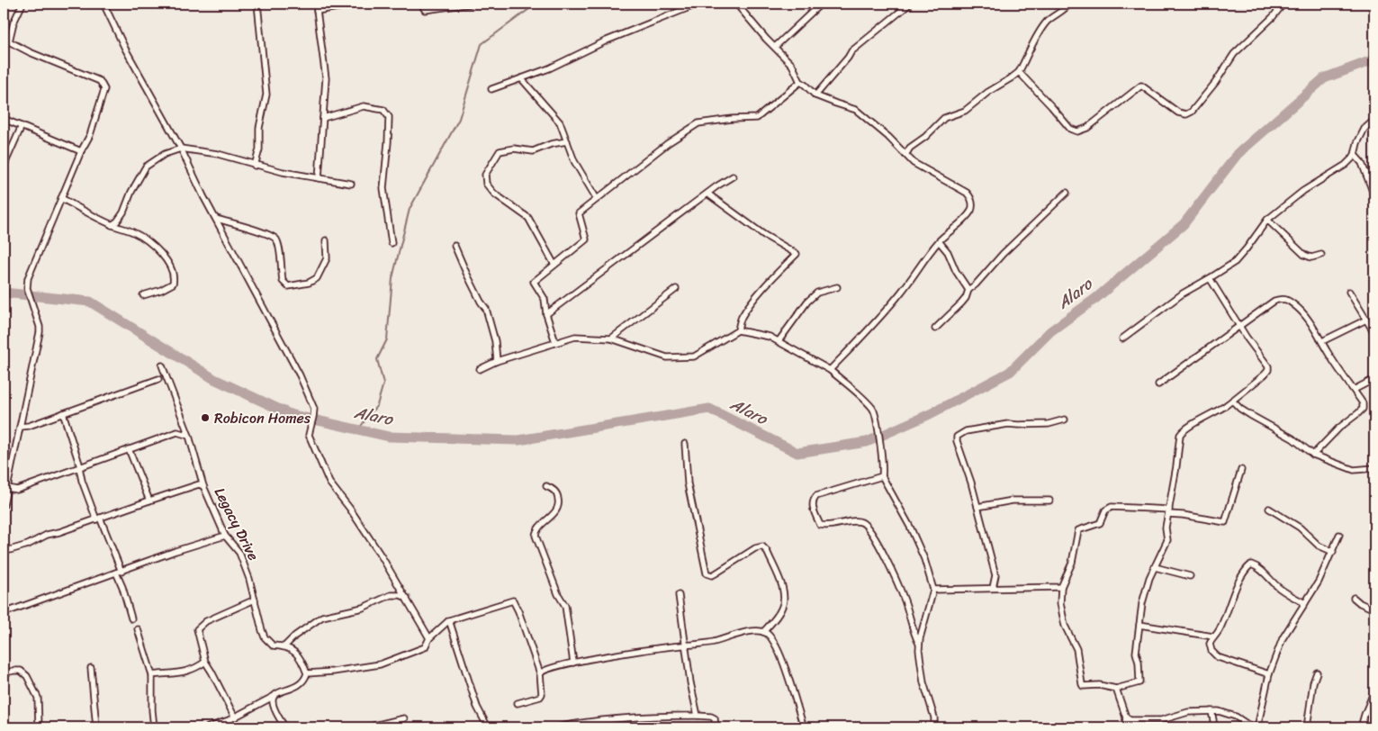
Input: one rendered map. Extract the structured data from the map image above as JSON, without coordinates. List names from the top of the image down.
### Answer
{
  "streets": {
    "street": ["Legacy Drive"]
  },
  "water": ["Alaro"],
  "places": ["Robicon Homes"]
}
